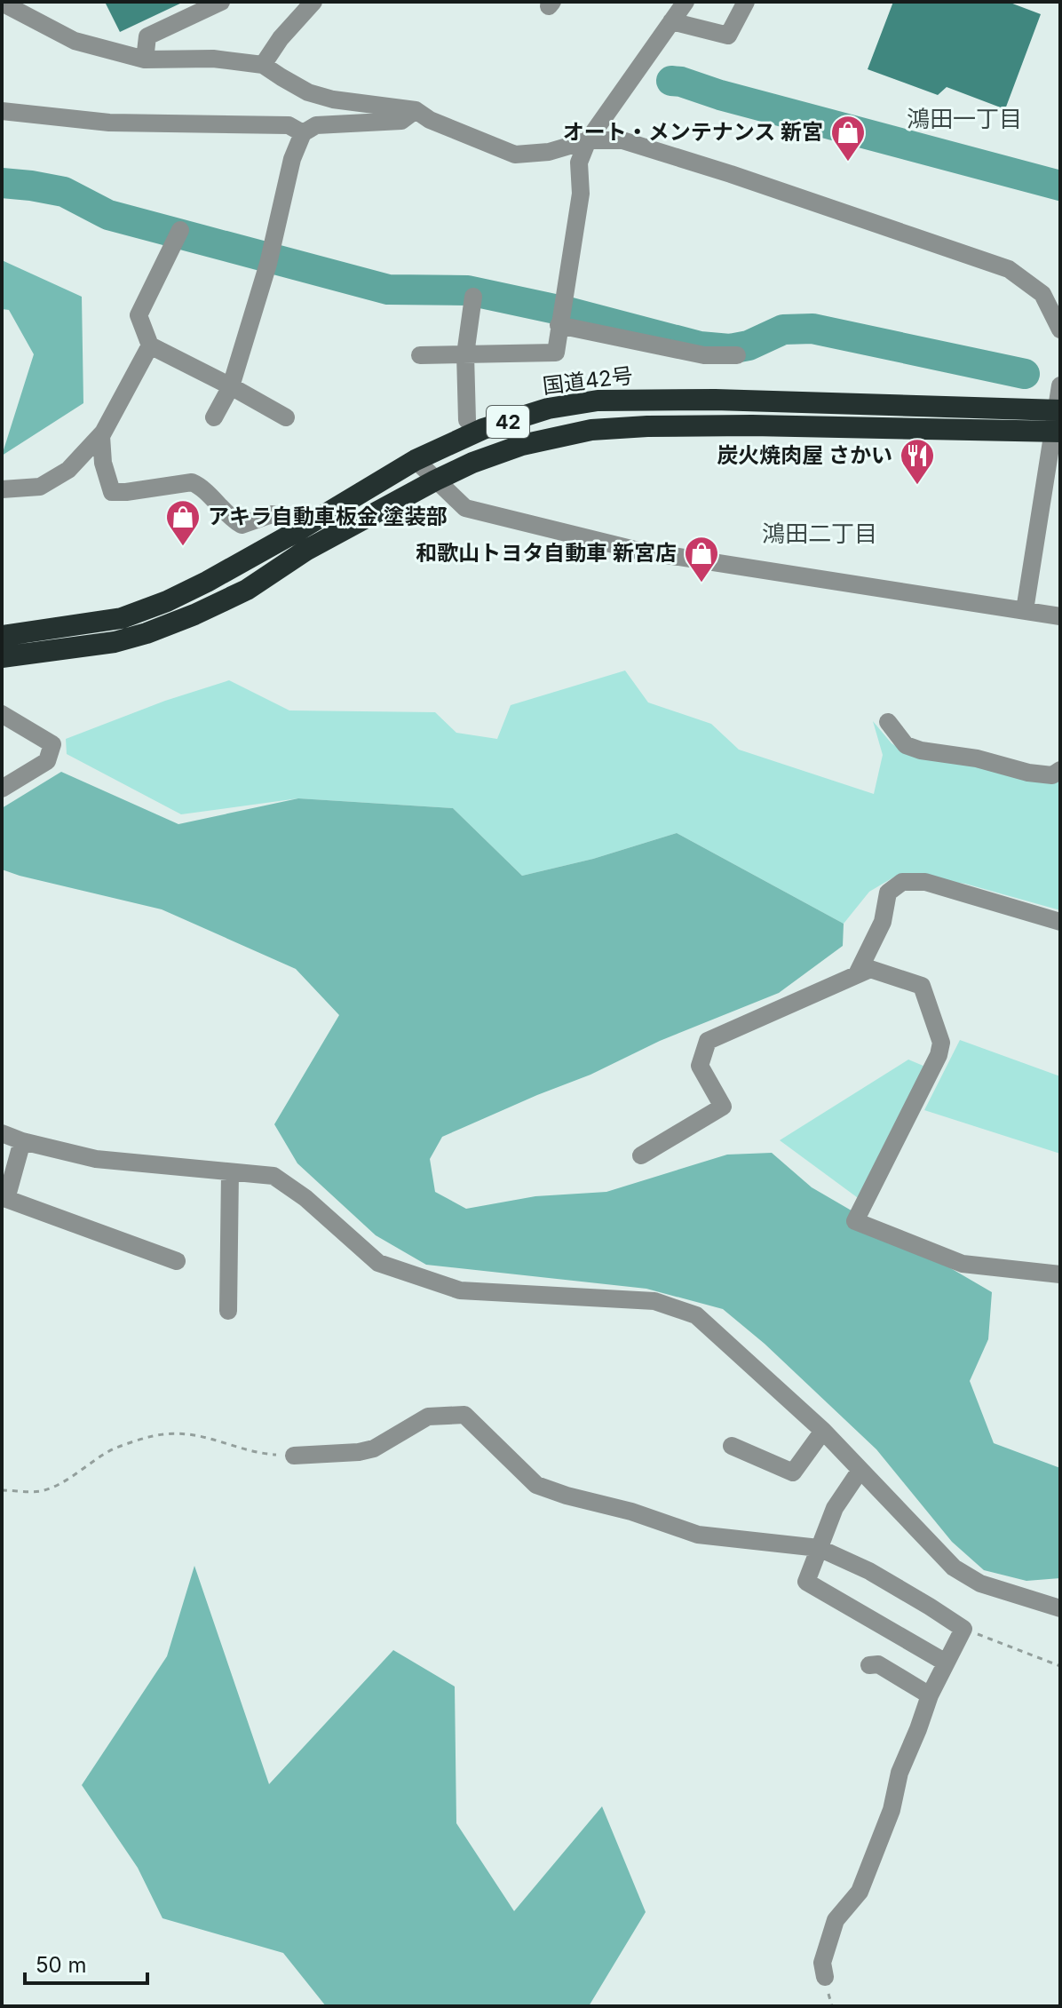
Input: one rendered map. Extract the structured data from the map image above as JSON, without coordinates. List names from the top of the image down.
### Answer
{
  "streets": {
    "highway": ["国道42号", "42"]
  },
  "districts": ["鴻田一丁目", "鴻田二丁目"],
  "places": {
    "shop": ["オート・メンテナンス 新宮", "アキラ自動車板金 塗装部", "和歌山トヨタ自動車 新宮店"],
    "restaurant": ["炭火焼肉屋 さかい"]
  },
  "scale_bar": "50 m"
}
